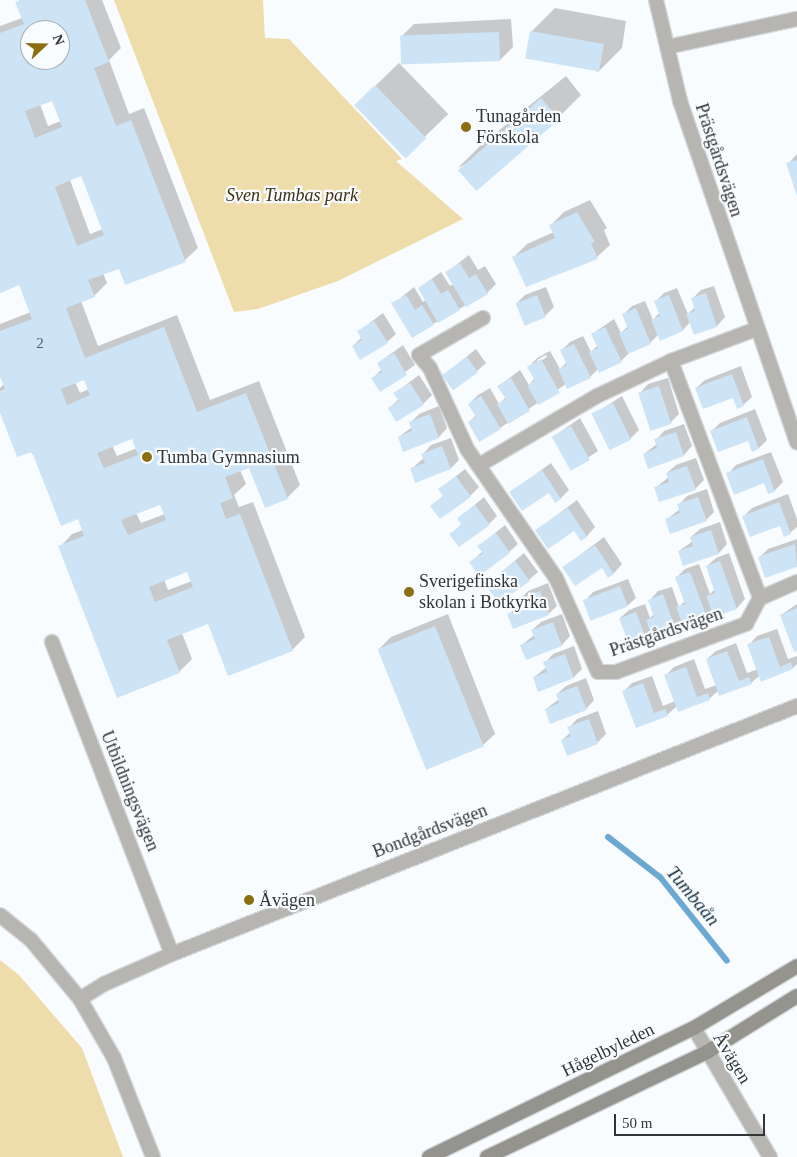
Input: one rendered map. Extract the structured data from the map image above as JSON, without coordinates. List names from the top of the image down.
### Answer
{
  "streets": {
    "main road": ["Hågelbyleden"],
    "street": [
      "Prästgårdsvägen",
      "Utbildningsvägen",
      "Bondgårdsvägen",
      "Åvägen"
    ]
  },
  "crossings": [
    ["Utbildningsvägen", "Bondgårdsvägen"],
    ["Hågelbyleden", "Åvägen"]
  ],
  "water": ["Tumbaån"],
  "parks": ["Sven Tumbas park"],
  "places": [
    "Tunagården Förskola",
    "Tumba Gymnasium",
    "Sverigefinska skolan i Botkyrka",
    "Åvägen"
  ],
  "house_numbers": ["2"],
  "scale_bar": "50 m",
  "north": "right"
}
